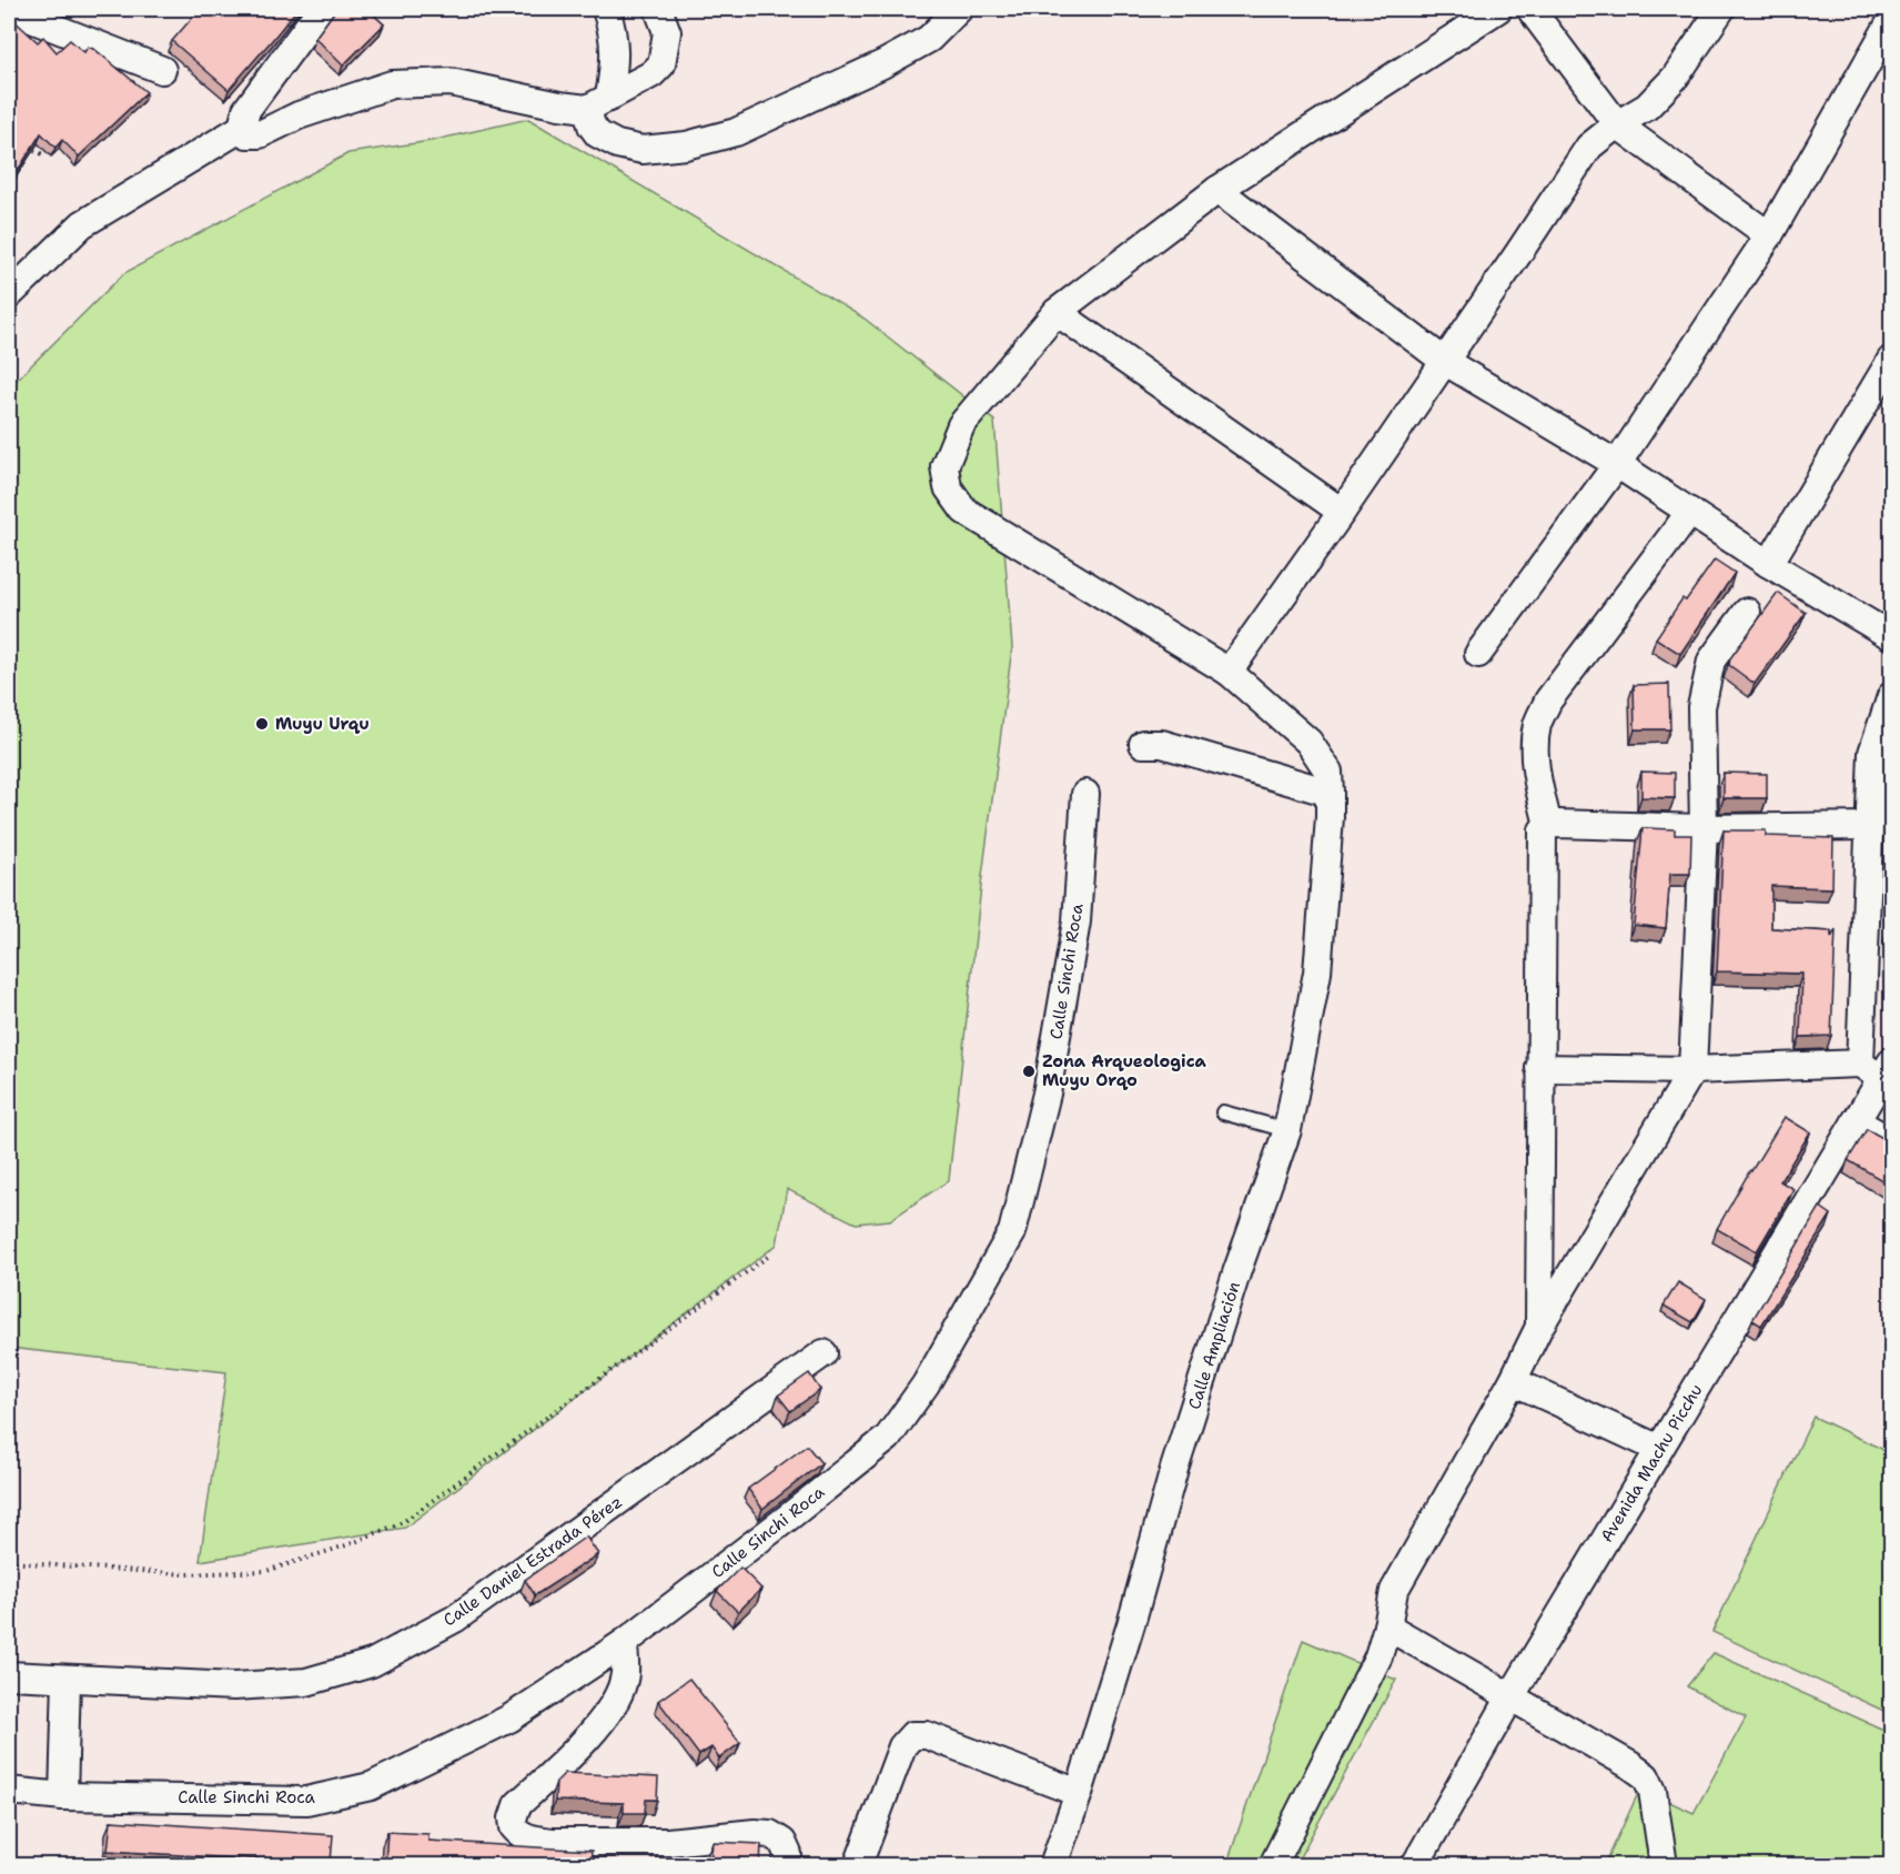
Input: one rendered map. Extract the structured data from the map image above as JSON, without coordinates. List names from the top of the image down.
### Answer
{
  "streets": {
    "street": [
      "Calle Sinchi Roca",
      "Calle Ampliación",
      "Avenida Machu Picchu",
      "Calle Daniel Estrada Pérez"
    ]
  },
  "places": ["Muyu Urqu", "Zona Arqueologica Muyu Orqo"]
}
